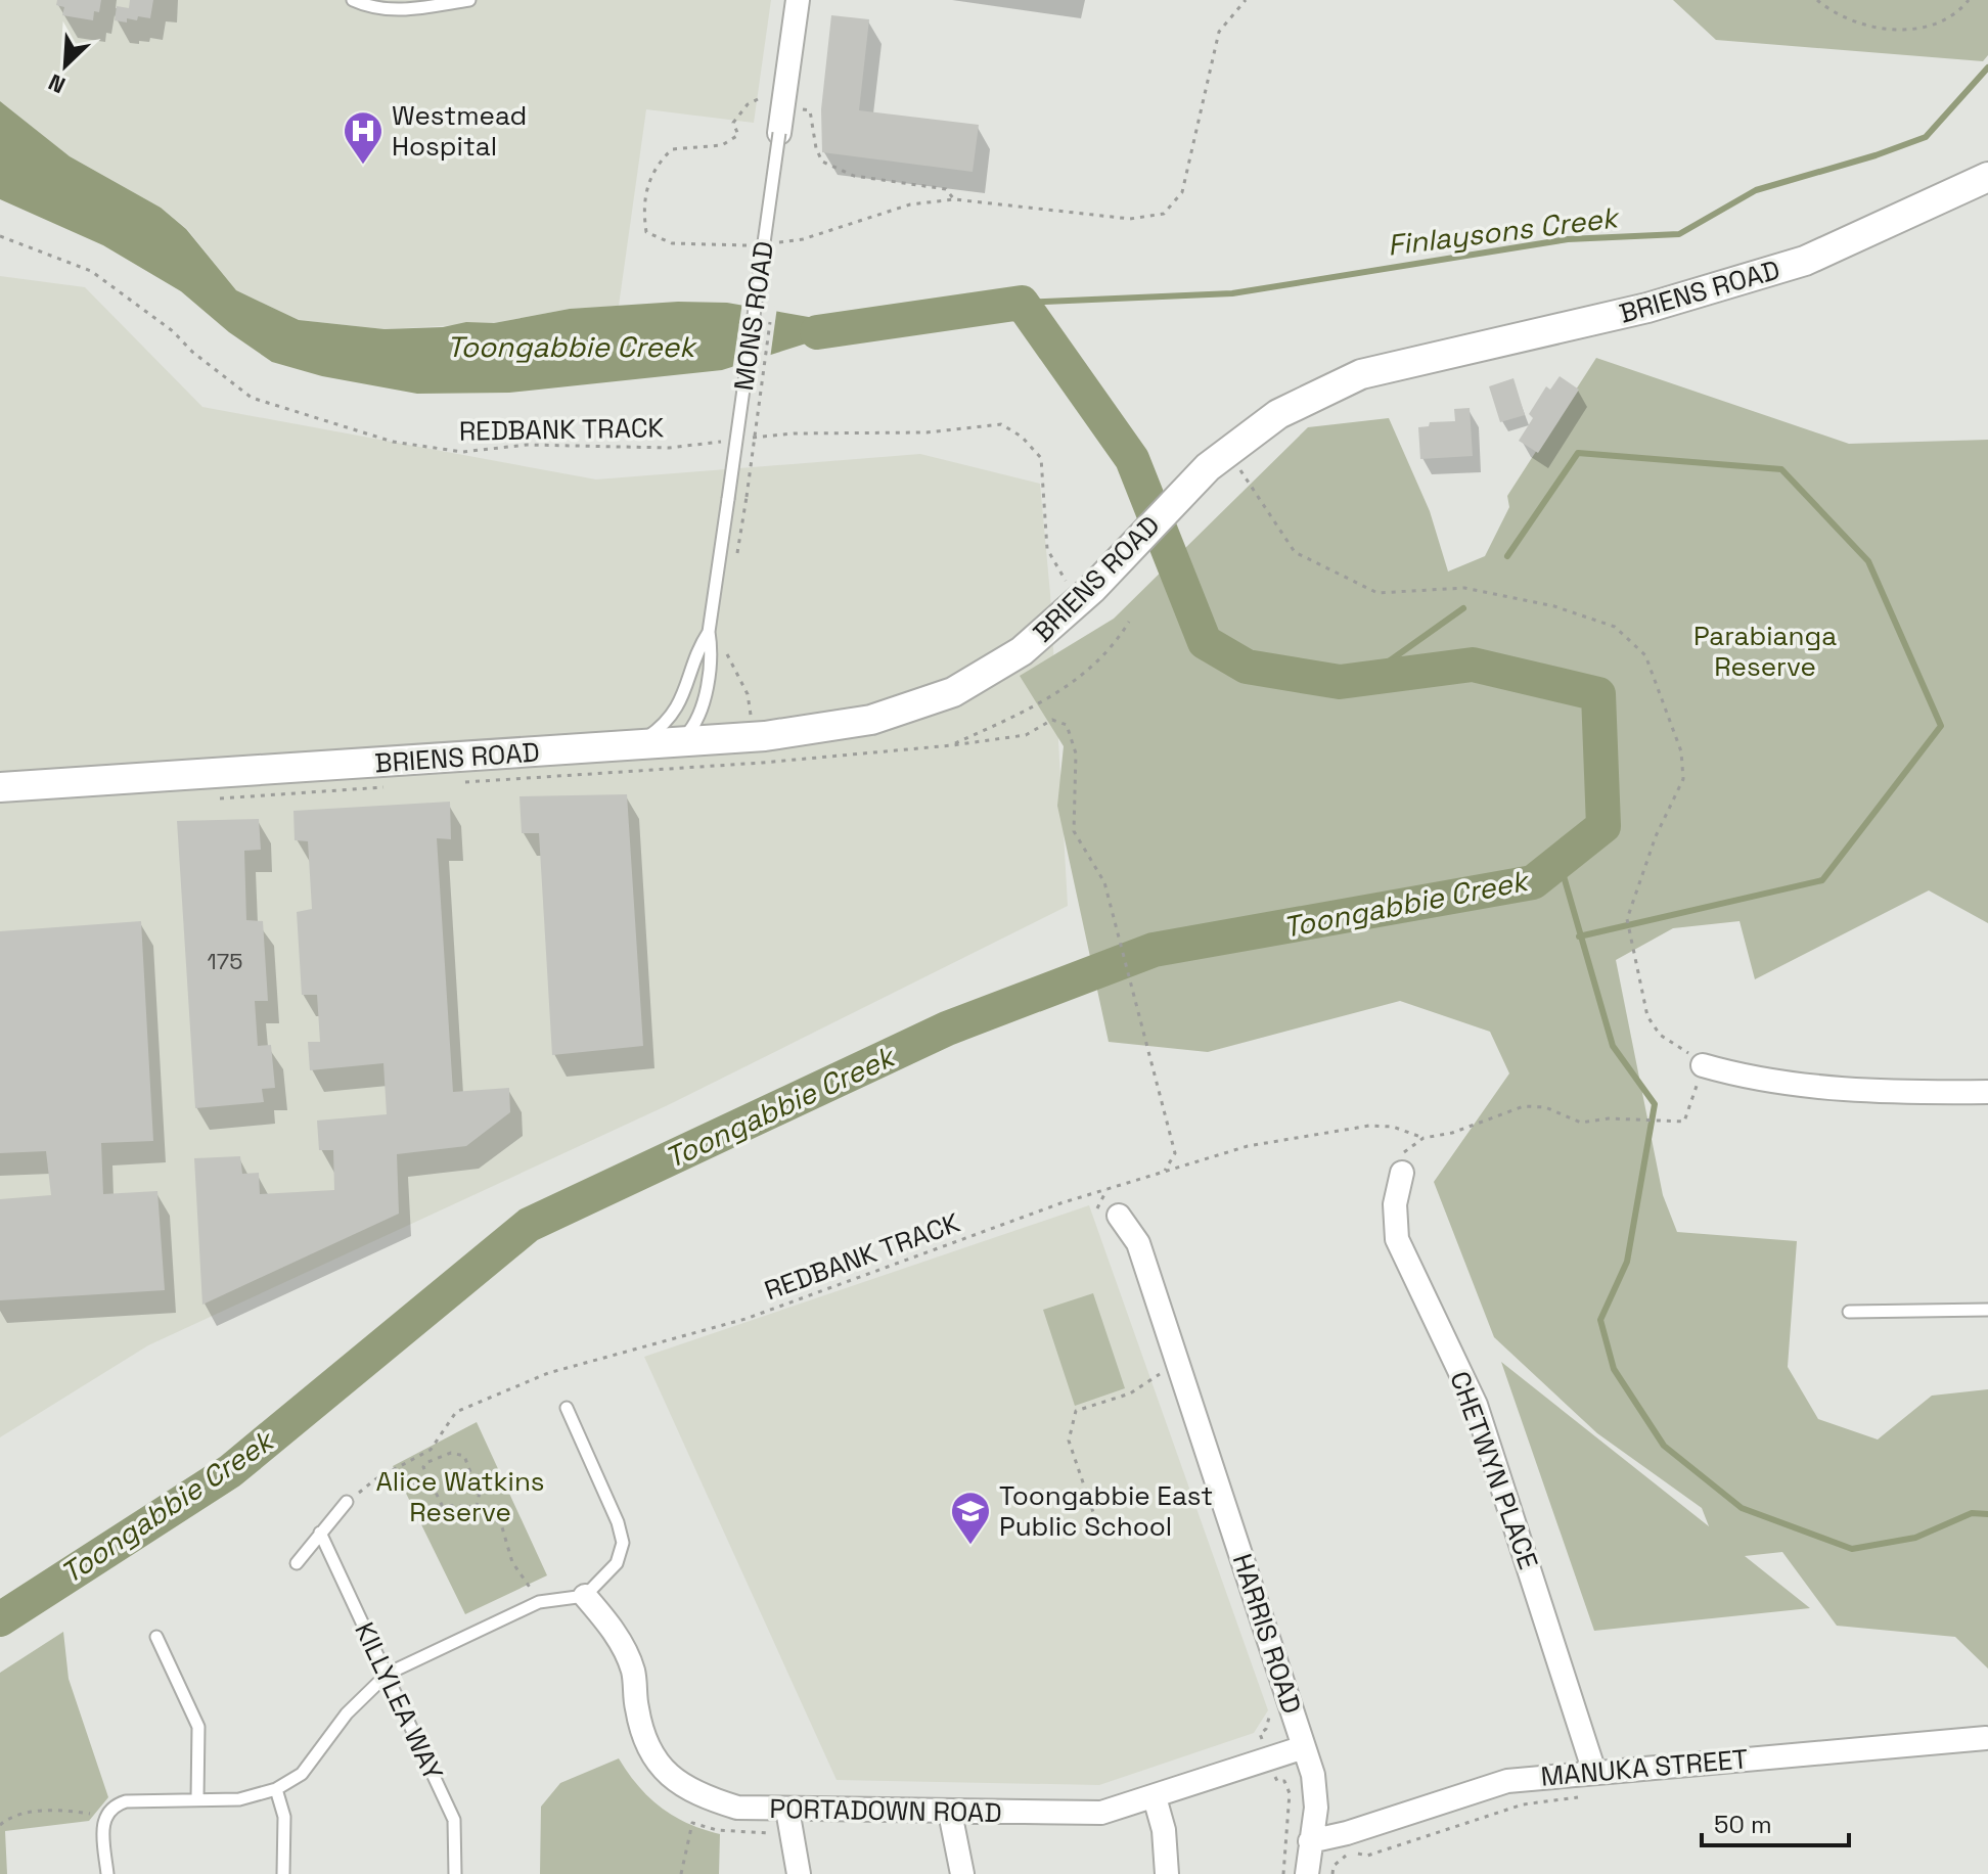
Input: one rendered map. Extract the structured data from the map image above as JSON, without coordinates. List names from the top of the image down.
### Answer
{
  "streets": {
    "street": [
      "BRIENS ROAD",
      "MONS ROAD",
      "CHETWYN PLACE",
      "HARRIS ROAD",
      "MANUKA STREET",
      "PORTADOWN ROAD"
    ],
    "lane": ["KILLYLEA WAY"],
    "path": ["REDBANK TRACK"]
  },
  "crossings": [
    ["BRIENS ROAD", "MONS ROAD"],
    ["CHETWYN PLACE", "MANUKA STREET"],
    ["HARRIS ROAD", "MANUKA STREET"],
    ["HARRIS ROAD", "PORTADOWN ROAD"]
  ],
  "water": ["Finlaysons Creek", "Toongabbie Creek"],
  "parks": ["Parabianga Reserve", "Alice Watkins Reserve"],
  "places": {
    "hospital": ["Westmead Hospital"],
    "school or university": ["Toongabbie East Public School"]
  },
  "house_numbers": ["175"],
  "scale_bar": "50 m",
  "north": "bottom left"
}
